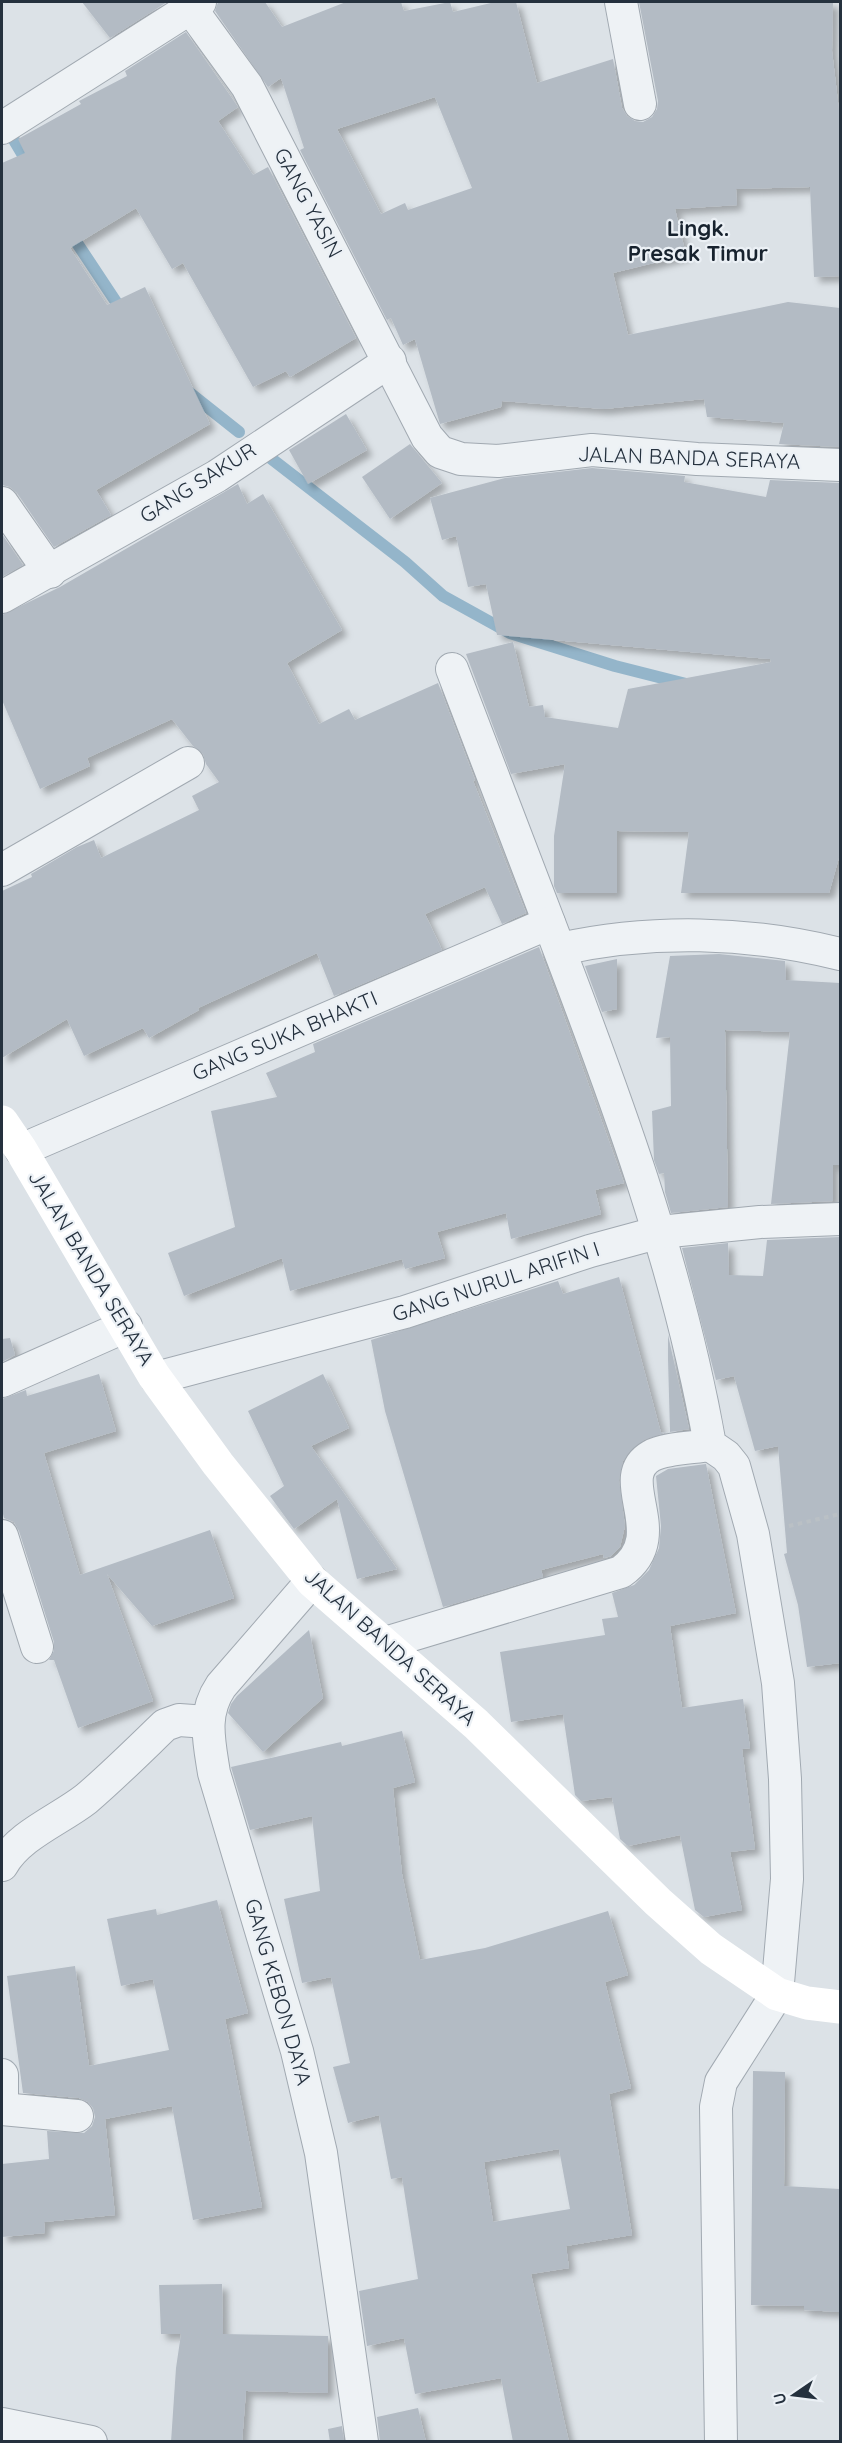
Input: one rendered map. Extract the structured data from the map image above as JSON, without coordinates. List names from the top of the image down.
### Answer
{
  "streets": {
    "street": [
      "GANG YASIN",
      "JALAN BANDA SERAYA",
      "GANG SAKUR",
      "GANG SUKA BHAKTI",
      "GANG NURUL ARIFIN I",
      "GANG KEBON DAYA"
    ]
  },
  "crossings": [
    ["GANG YASIN", "JALAN BANDA SERAYA"],
    ["GANG YASIN", "GANG SAKUR"],
    ["JALAN BANDA SERAYA", "GANG SUKA BHAKTI"],
    ["JALAN BANDA SERAYA", "GANG NURUL ARIFIN I"],
    ["JALAN BANDA SERAYA", "GANG KEBON DAYA"]
  ],
  "districts": ["Lingk. Presak Timur"],
  "north": "left"
}
